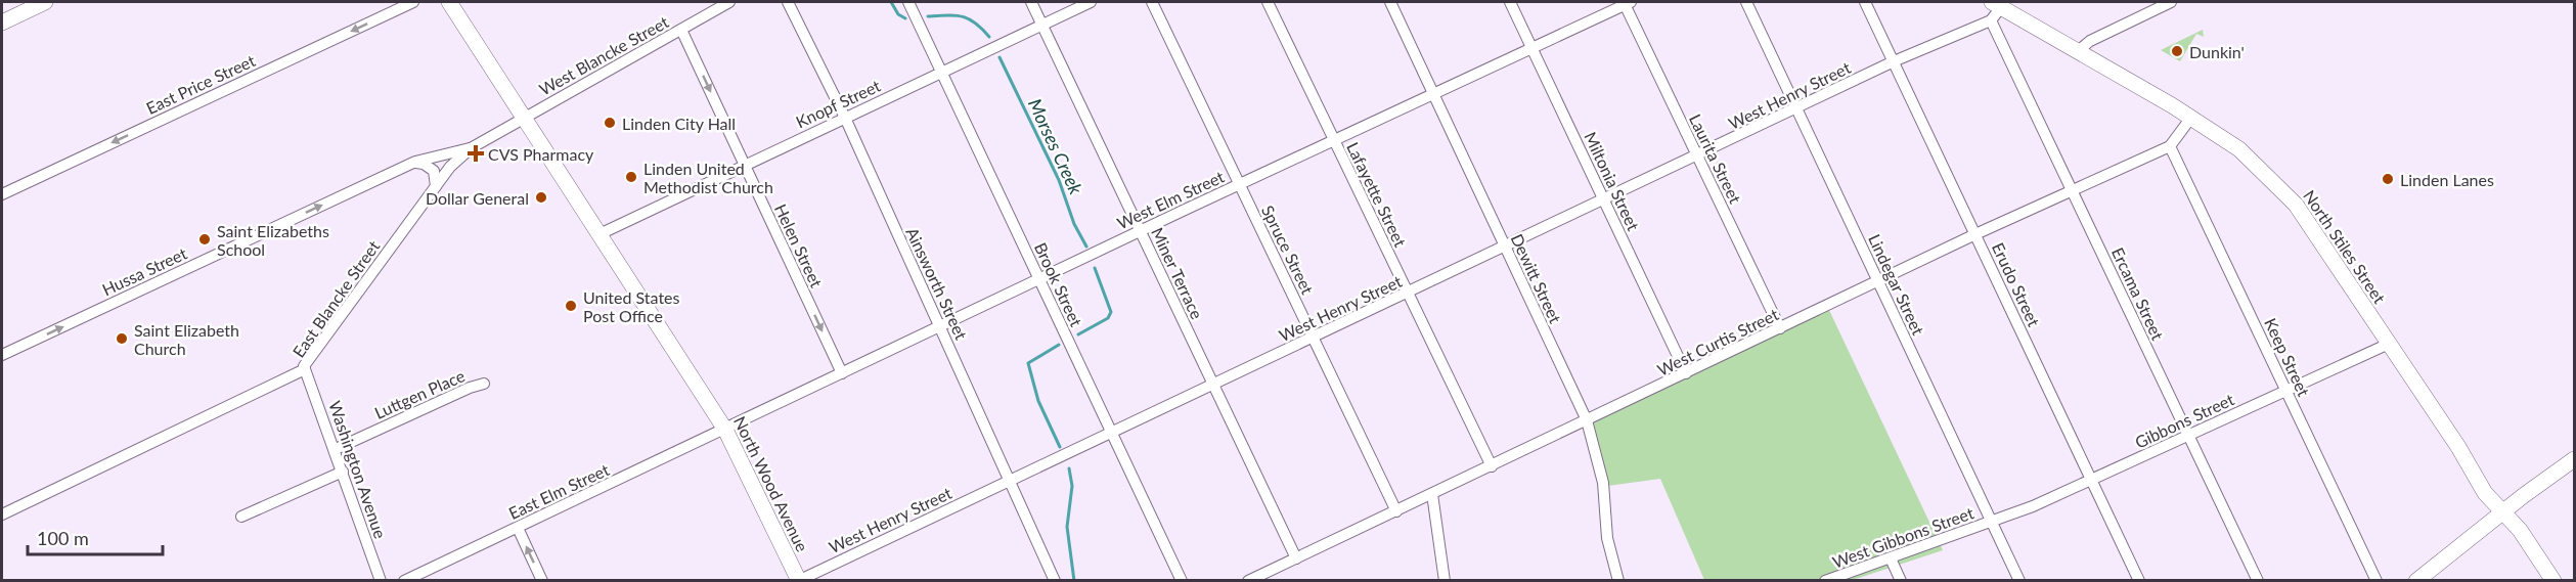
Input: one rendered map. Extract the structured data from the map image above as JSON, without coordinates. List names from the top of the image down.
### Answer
{
  "streets": {
    "main road": ["North Stiles Street", "North Wood Avenue"],
    "street": [
      "West Blancke Street",
      "East Price Street",
      "West Henry Street",
      "Knopf Street",
      "Laurita Street",
      "Miltonia Street",
      "Lafayette Street",
      "West Elm Street",
      "Helen Street",
      "Spruce Street",
      "Hussa Street",
      "Miner Terrace",
      "Dewitt Street",
      "Ainsworth Street",
      "Brook Street",
      "Lindegar Street",
      "Erudo Street",
      "Ercama Street",
      "East Blancke Street",
      "West Curtis Street",
      "Keep Street",
      "Luttgen Place",
      "Gibbons Street",
      "Washington Avenue",
      "East Elm Street",
      "West Gibbons Street"
    ]
  },
  "crossings": [
    ["West Blancke Street", "Helen Street"],
    ["West Blancke Street", "East Blancke Street"],
    ["West Blancke Street", "North Wood Avenue"],
    ["West Henry Street", "Laurita Street"],
    ["West Henry Street", "Miltonia Street"],
    ["West Henry Street", "Lafayette Street"],
    ["West Henry Street", "Spruce Street"],
    ["West Henry Street", "Miner Terrace"],
    ["West Henry Street", "Dewitt Street"],
    ["West Henry Street", "Ainsworth Street"],
    ["West Henry Street", "Brook Street"],
    ["West Henry Street", "Lindegar Street"],
    ["West Henry Street", "Erudo Street"],
    ["West Henry Street", "Ercama Street"],
    ["West Henry Street", "North Wood Avenue"],
    ["Knopf Street", "Helen Street"],
    ["Knopf Street", "Miner Terrace"],
    ["Knopf Street", "Ainsworth Street"],
    ["Knopf Street", "Brook Street"],
    ["Knopf Street", "North Wood Avenue"],
    ["Laurita Street", "West Elm Street"],
    ["Laurita Street", "West Curtis Street"],
    ["Miltonia Street", "West Elm Street"],
    ["Miltonia Street", "West Curtis Street"],
    ["Lafayette Street", "West Elm Street"],
    ["Lafayette Street", "West Curtis Street"],
    ["West Elm Street", "Helen Street"],
    ["West Elm Street", "Spruce Street"],
    ["West Elm Street", "Miner Terrace"],
    ["West Elm Street", "Dewitt Street"],
    ["West Elm Street", "Ainsworth Street"],
    ["West Elm Street", "Brook Street"],
    ["West Elm Street", "North Wood Avenue"],
    ["West Elm Street", "East Elm Street"],
    ["North Stiles Street", "West Curtis Street"],
    ["North Stiles Street", "Gibbons Street"],
    ["Spruce Street", "West Curtis Street"],
    ["Hussa Street", "East Blancke Street"],
    ["Miner Terrace", "West Curtis Street"],
    ["Dewitt Street", "West Curtis Street"],
    ["Lindegar Street", "West Curtis Street"],
    ["Lindegar Street", "Gibbons Street"],
    ["Lindegar Street", "West Gibbons Street"],
    ["Erudo Street", "West Curtis Street"],
    ["Erudo Street", "Gibbons Street"],
    ["Ercama Street", "West Curtis Street"],
    ["Ercama Street", "Gibbons Street"],
    ["East Blancke Street", "Washington Avenue"],
    ["East Blancke Street", "North Wood Avenue"],
    ["West Curtis Street", "Keep Street"],
    ["Keep Street", "Gibbons Street"],
    ["Luttgen Place", "Washington Avenue"],
    ["Gibbons Street", "West Gibbons Street"],
    ["North Wood Avenue", "East Elm Street"]
  ],
  "one_way": ["East Price Street", "Helen Street", "Hussa Street"],
  "water": ["Morses Creek"],
  "places": {
    "other": [
      "Dunkin'",
      "Linden City Hall",
      "Linden United Methodist Church",
      "Linden Lanes",
      "Dollar General",
      "Saint Elizabeths School",
      "United States Post Office",
      "Saint Elizabeth Church"
    ],
    "health": ["CVS Pharmacy"]
  },
  "scale_bar": "100 m"
}
